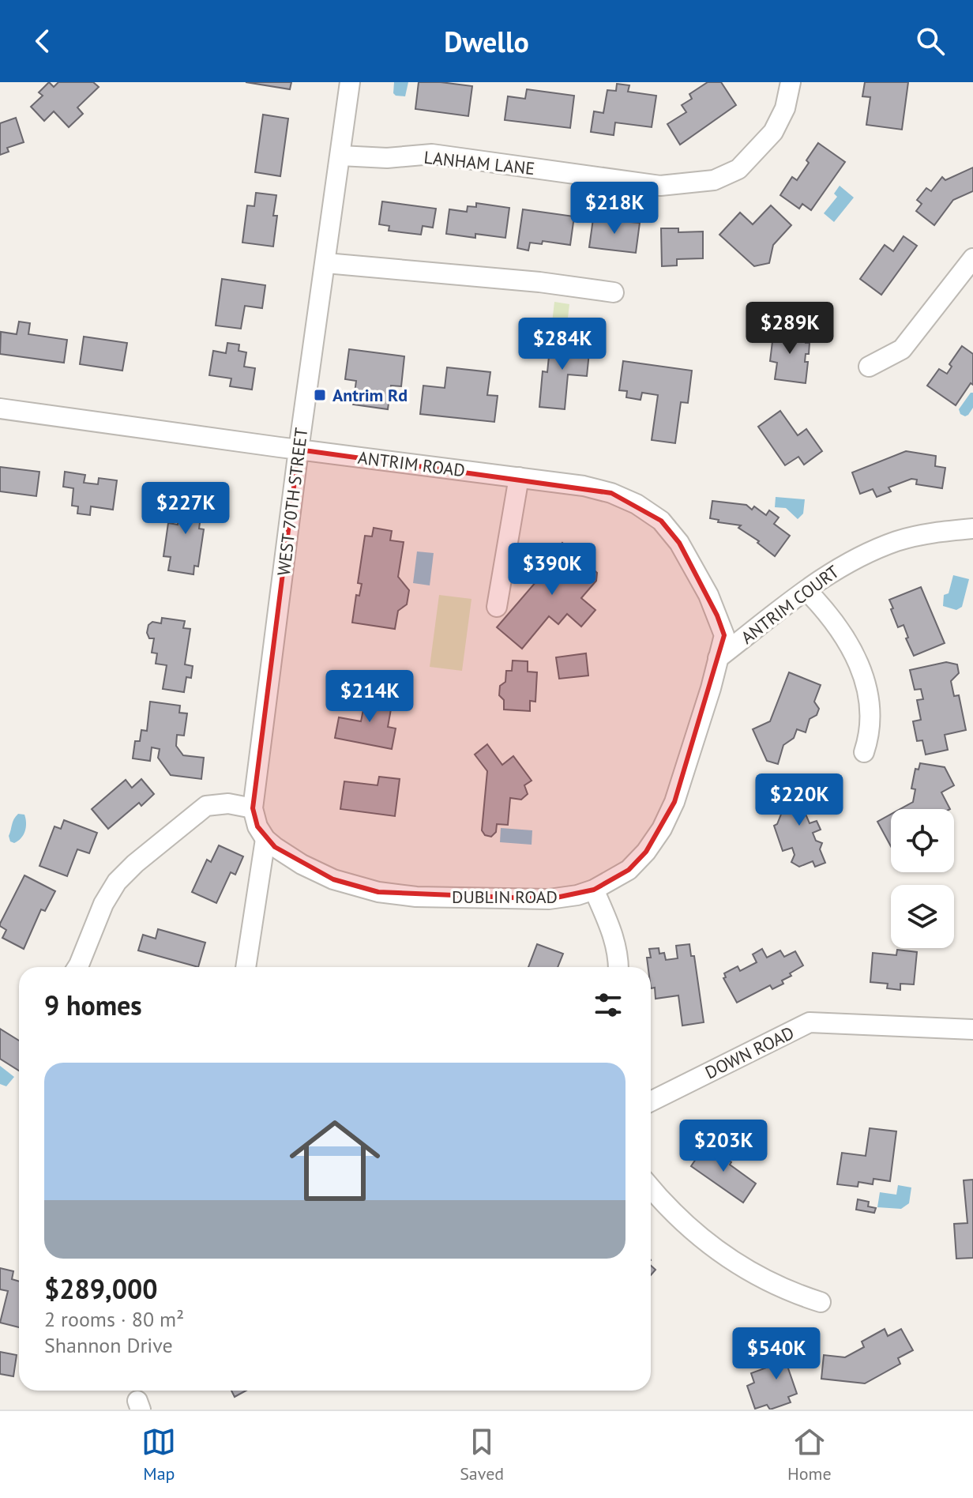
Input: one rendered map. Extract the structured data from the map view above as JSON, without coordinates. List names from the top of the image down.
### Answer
{
  "streets": {
    "street": [
      "LANHAM LANE",
      "ANTRIM ROAD",
      "WEST 70TH STREET",
      "ANTRIM COURT",
      "DUBLIN ROAD",
      "DOWN ROAD"
    ]
  },
  "crossings": [
    ["LANHAM LANE", "WEST 70TH STREET"],
    ["ANTRIM ROAD", "WEST 70TH STREET"],
    ["ANTRIM ROAD", "ANTRIM COURT"],
    ["ANTRIM ROAD", "DUBLIN ROAD"],
    ["ANTRIM COURT", "DUBLIN ROAD"]
  ],
  "places": {
    "transit": ["Antrim Rd"]
  },
  "page": {
    "header": "Dwello",
    "price": [
      "$218K",
      "$289K",
      "$284K",
      "$227K",
      "$390K",
      "$214K",
      "$220K",
      "$203K",
      "$540K"
    ],
    "heading": "9 homes",
    "list": [
      {
        "name": "$289,000",
        "note": "2 rooms · 80 m² · Shannon Drive"
      }
    ],
    "tabs": ["Map", "Saved", "Home"]
  }
}
